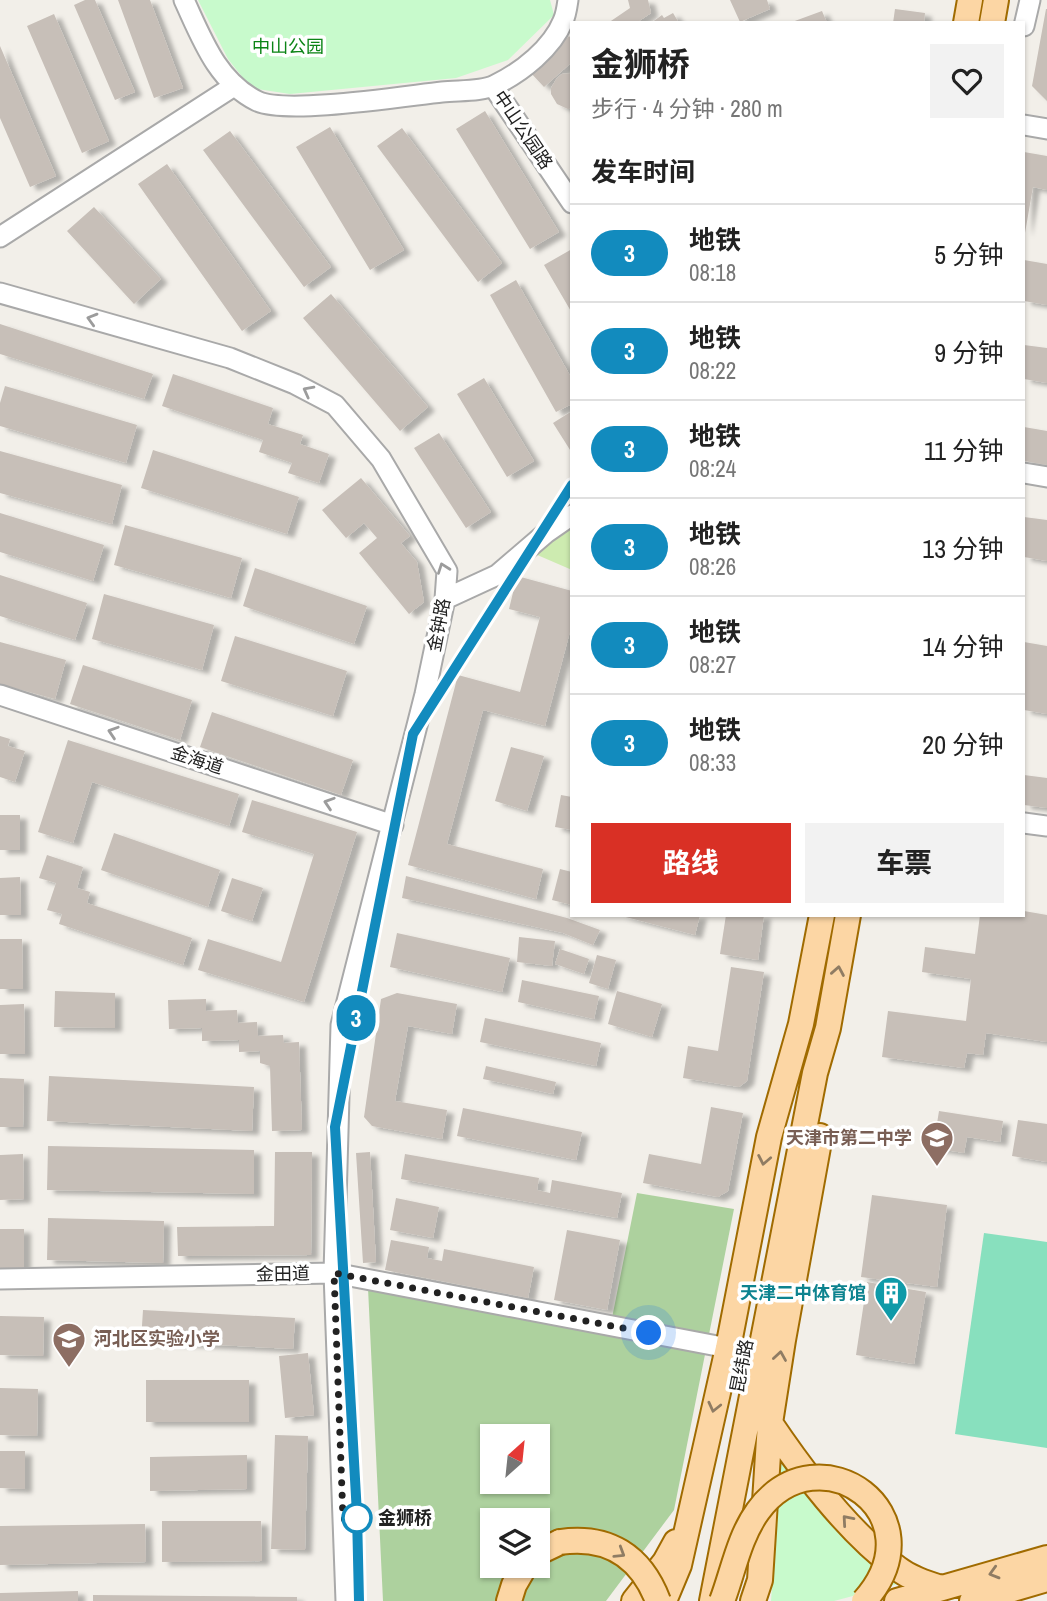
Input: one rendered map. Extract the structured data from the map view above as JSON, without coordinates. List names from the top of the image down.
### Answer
{
  "streets": {
    "main road": ["昆纬路"],
    "street": [
      "中山公园路",
      "金钟路",
      "金海道",
      "金田道"
    ]
  },
  "crossings": [
    ["金钟路", "金海道"],
    ["金钟路", "金田道"]
  ],
  "one_way": ["金海道"],
  "parks": ["中山公园"],
  "places": {
    "school or university": ["天津市第二中学", "河北区实验小学"],
    "building": ["天津二中体育馆"],
    "other": ["金狮桥"]
  },
  "lines": ["metro line 3"],
  "north": "top right",
  "page": {
    "on_map": "3",
    "heading": [
      ["金狮桥", "步行 · 4 分钟 · 280 m"],
      "发车时间"
    ],
    "list": [
      {
        "mark": "3",
        "name": "地铁",
        "note": "08:18",
        "value": "5 分钟"
      },
      {
        "mark": "3",
        "name": "地铁",
        "note": "08:22",
        "value": "9 分钟"
      },
      {
        "mark": "3",
        "name": "地铁",
        "note": "08:24",
        "value": "11 分钟"
      },
      {
        "mark": "3",
        "name": "地铁",
        "note": "08:26",
        "value": "13 分钟"
      },
      {
        "mark": "3",
        "name": "地铁",
        "note": "08:27",
        "value": "14 分钟"
      },
      {
        "mark": "3",
        "name": "地铁",
        "note": "08:33",
        "value": "20 分钟"
      }
    ],
    "buttons": ["路线", "车票"]
  }
}
